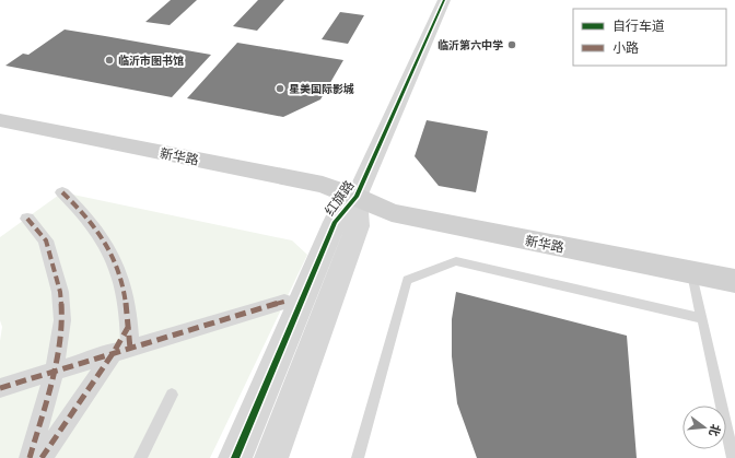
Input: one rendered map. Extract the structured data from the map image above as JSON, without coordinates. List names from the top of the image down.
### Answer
{
  "streets": {
    "main road": ["新华路"],
    "street": ["红旗路"]
  },
  "crossings": [
    ["新华路", "红旗路"]
  ],
  "places": ["临沂第六中学", "临沂市图书馆", "星美国际影城"],
  "legend": ["自行车道", "小路"],
  "north": "right"
}
